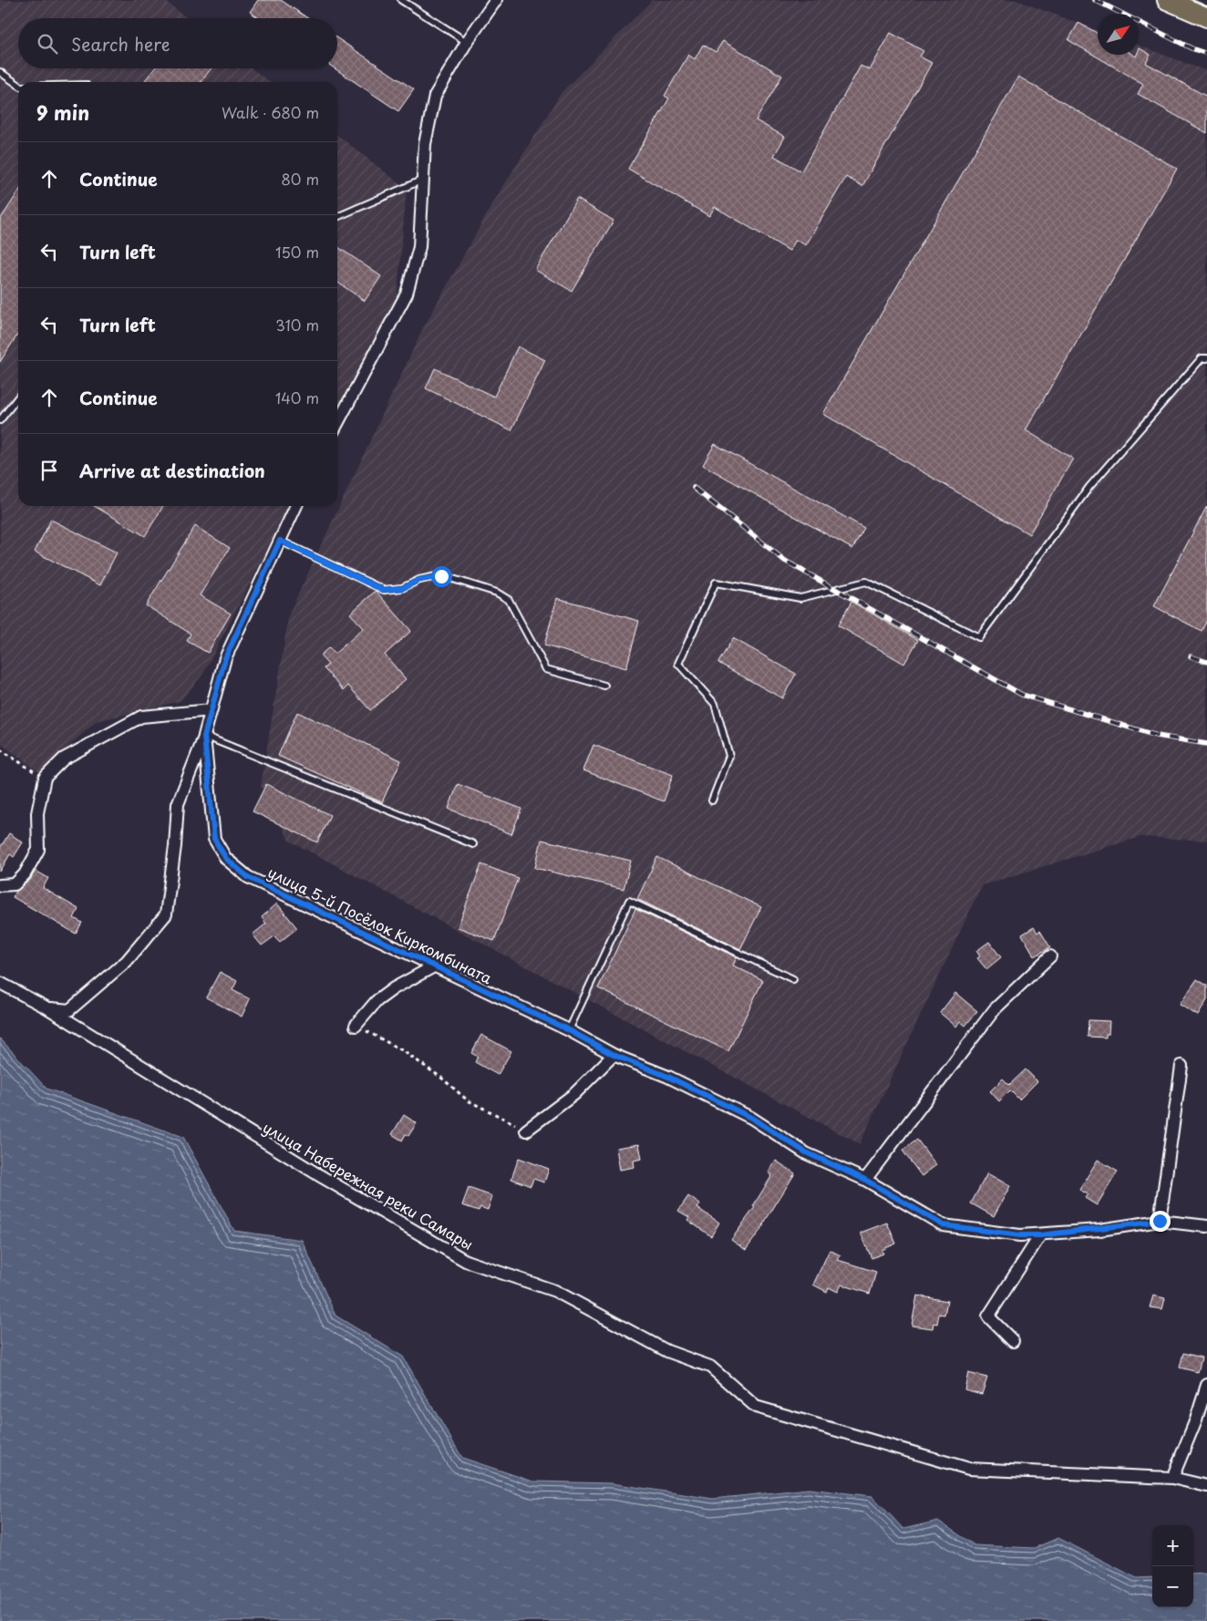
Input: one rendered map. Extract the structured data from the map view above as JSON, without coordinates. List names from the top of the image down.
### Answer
{
  "streets": {
    "street": ["улица 5-й Посёлок Киркомбината", "улица Набережная реки Самары"]
  },
  "north": "top right",
  "page": {
    "search": "Search here",
    "heading": ["9 min", "Walk · 680 m"],
    "list": [
      ["Continue", "80 m"],
      ["Turn left", "150 m"],
      ["Turn left", "310 m"],
      ["Continue", "140 m"],
      "Arrive at destination"
    ],
    "map_buttons": ["+", "−"]
  }
}
